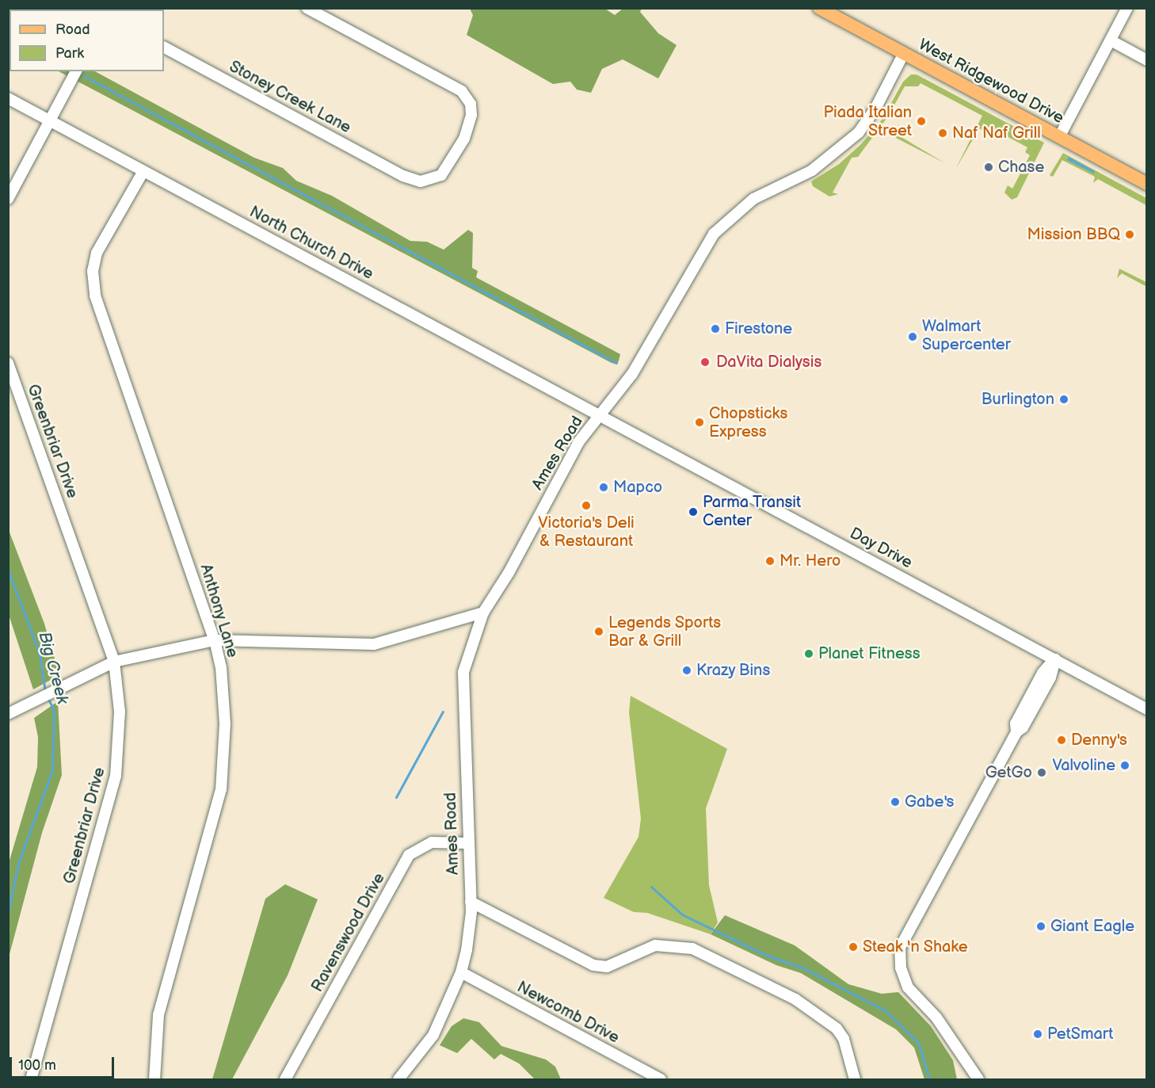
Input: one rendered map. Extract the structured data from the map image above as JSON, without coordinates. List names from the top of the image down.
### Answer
{
  "streets": {
    "main road": ["West Ridgewood Drive"],
    "street": [
      "Stoney Creek Lane",
      "North Church Drive",
      "Greenbriar Drive",
      "Ames Road",
      "Day Drive",
      "Anthony Lane",
      "Ravenswood Drive",
      "Newcomb Drive"
    ]
  },
  "crossings": [
    ["West Ridgewood Drive", "Ames Road"],
    ["North Church Drive", "Ames Road"],
    ["North Church Drive", "Day Drive"],
    ["North Church Drive", "Anthony Lane"],
    ["Ames Road", "Day Drive"],
    ["Ames Road", "Ravenswood Drive"],
    ["Ames Road", "Newcomb Drive"]
  ],
  "water": ["Big Creek"],
  "places": [
    "Piada Italian Street",
    "Naf Naf Grill",
    "Chase",
    "Mission BBQ",
    "Firestone",
    "Walmart Supercenter",
    "DaVita Dialysis",
    "Burlington",
    "Chopsticks Express",
    "Mapco",
    "Victoria's Deli & Restaurant",
    "Parma Transit Center",
    "Mr. Hero",
    "Legends Sports Bar & Grill",
    "Planet Fitness",
    "Krazy Bins",
    "Denny's",
    "Valvoline",
    "GetGo",
    "Gabe's",
    "Giant Eagle",
    "Steak 'n Shake",
    "PetSmart"
  ],
  "legend": ["Road", "Park"],
  "scale_bar": "100 m"
}
